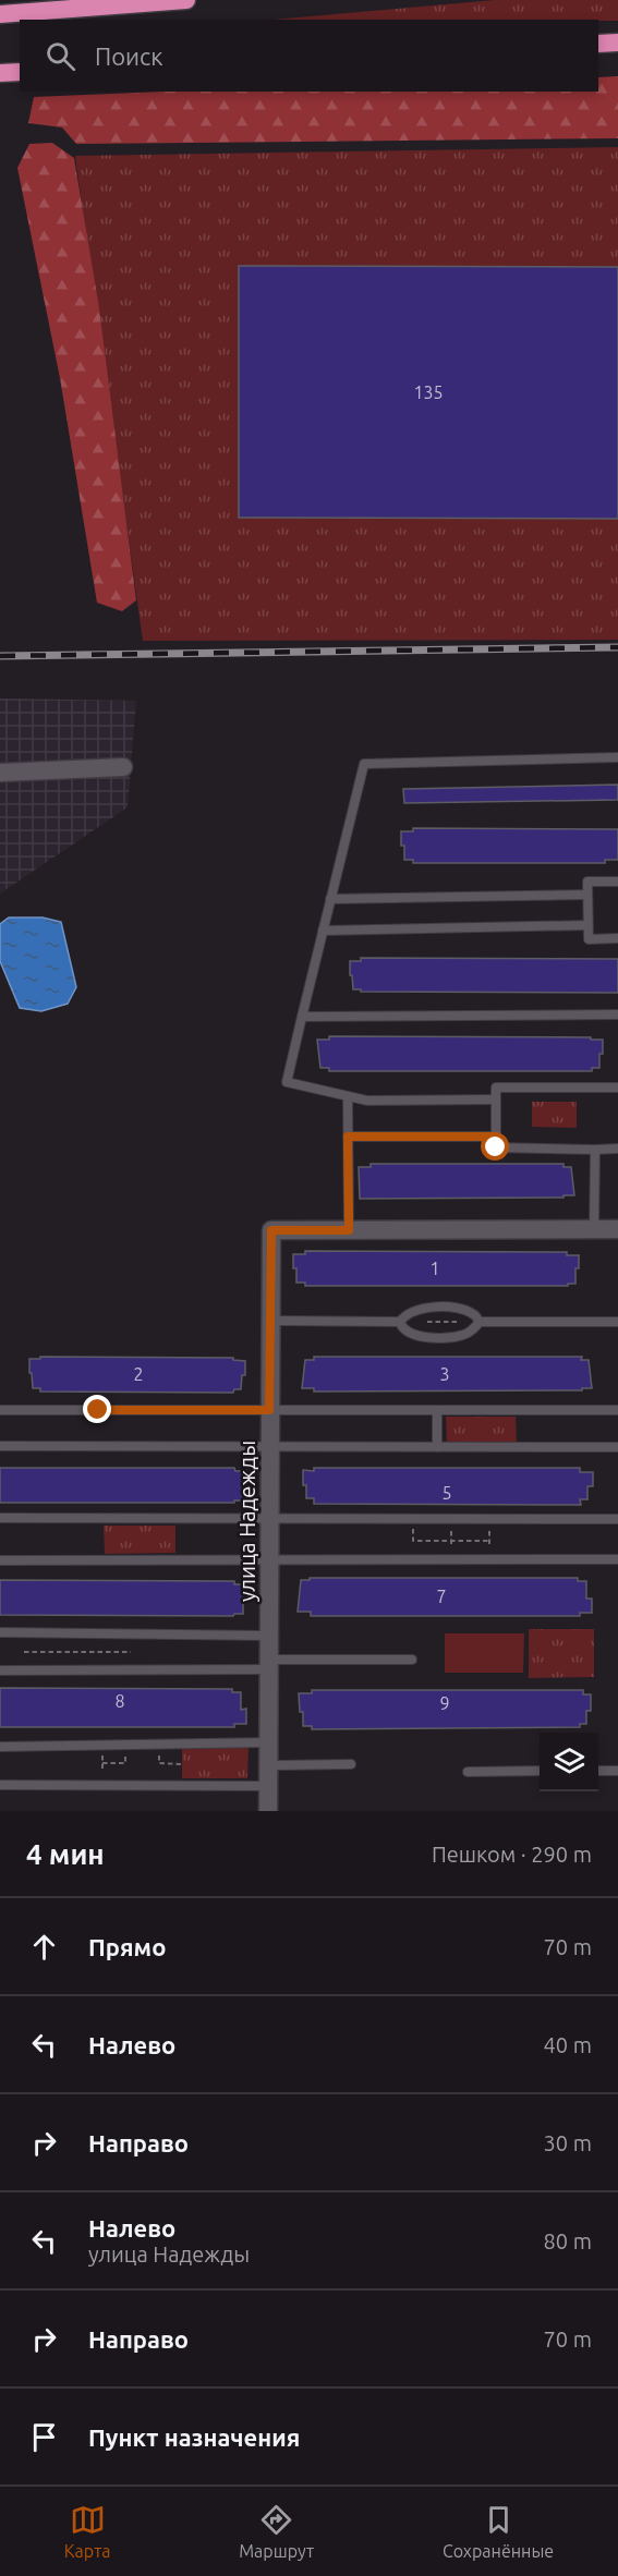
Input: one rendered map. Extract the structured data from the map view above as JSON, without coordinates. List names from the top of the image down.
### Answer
{
  "streets": {
    "street": ["улица Надежды"]
  },
  "house_numbers": [
    "135",
    "1",
    "2",
    "3",
    "5",
    "7",
    "8",
    "9"
  ],
  "page": {
    "search": "Поиск",
    "heading": ["4 мин", "Пешком · 290 m"],
    "list": [
      ["Прямо", "70 m"],
      ["Налево", "40 m"],
      ["Направо", "30 m"],
      ["Налево", "улица Надежды", "80 m"],
      ["Направо", "70 m"],
      "Пункт назначения"
    ],
    "nav": ["Карта", "Маршрут", "Сохранённые"]
  }
}
